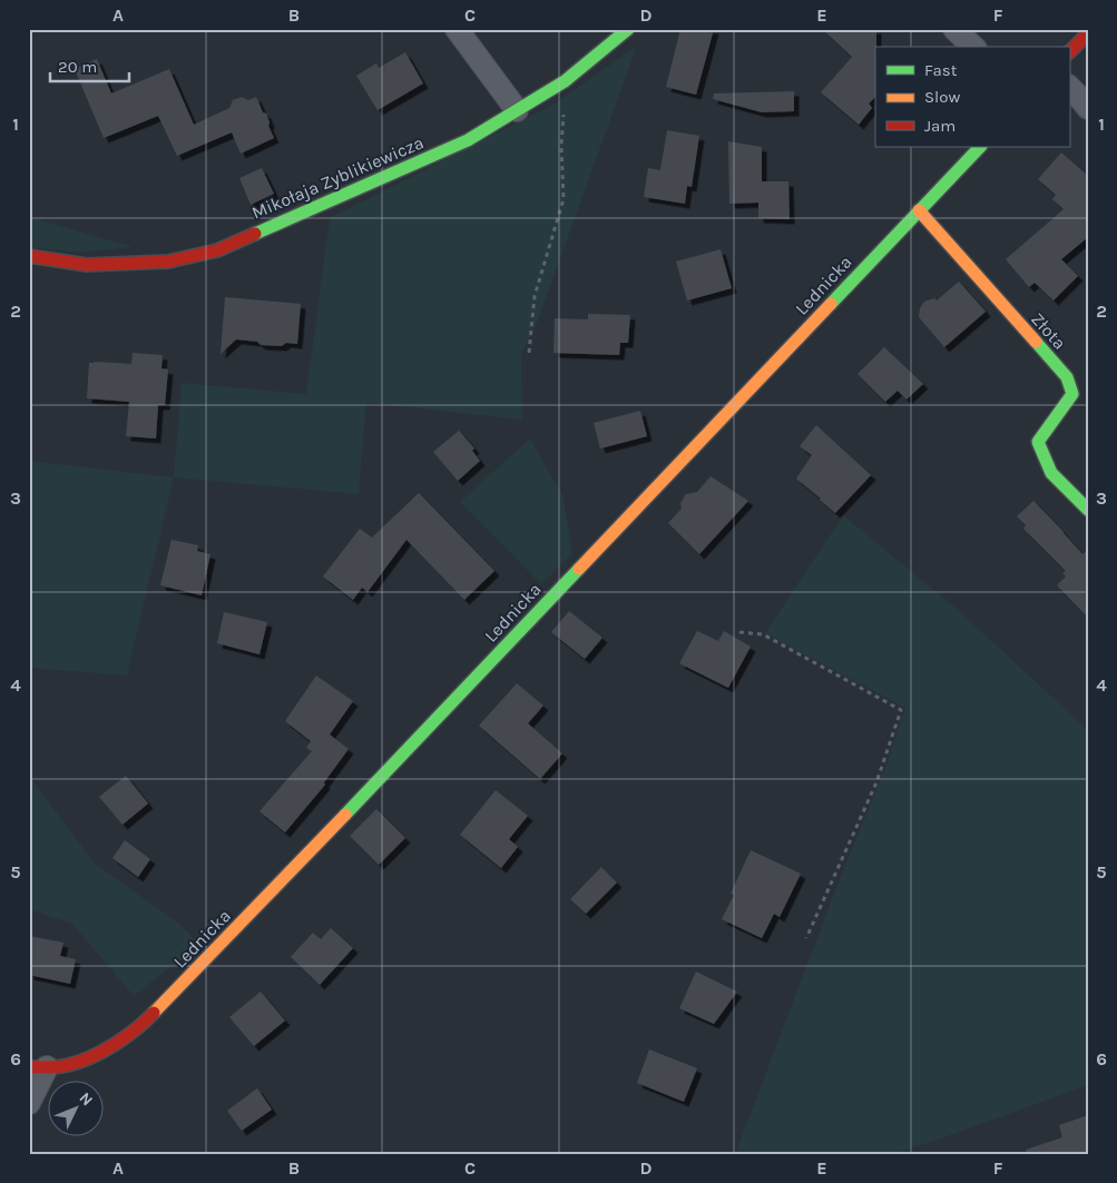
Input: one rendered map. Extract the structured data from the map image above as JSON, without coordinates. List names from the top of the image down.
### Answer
{
  "streets": {
    "main road": ["Mikołaja Zyblikiewicza", "Lednicka", "Złota"]
  },
  "crossings": [
    ["Lednicka", "Złota"]
  ],
  "legend": ["Fast", "Slow", "Jam"],
  "scale_bar": "20 m",
  "north": "top right",
  "grid": {
    "columns": [
      "A",
      "B",
      "C",
      "D",
      "E",
      "F"
    ],
    "rows": [
      "1",
      "2",
      "3",
      "4",
      "5",
      "6"
    ]
  }
}
